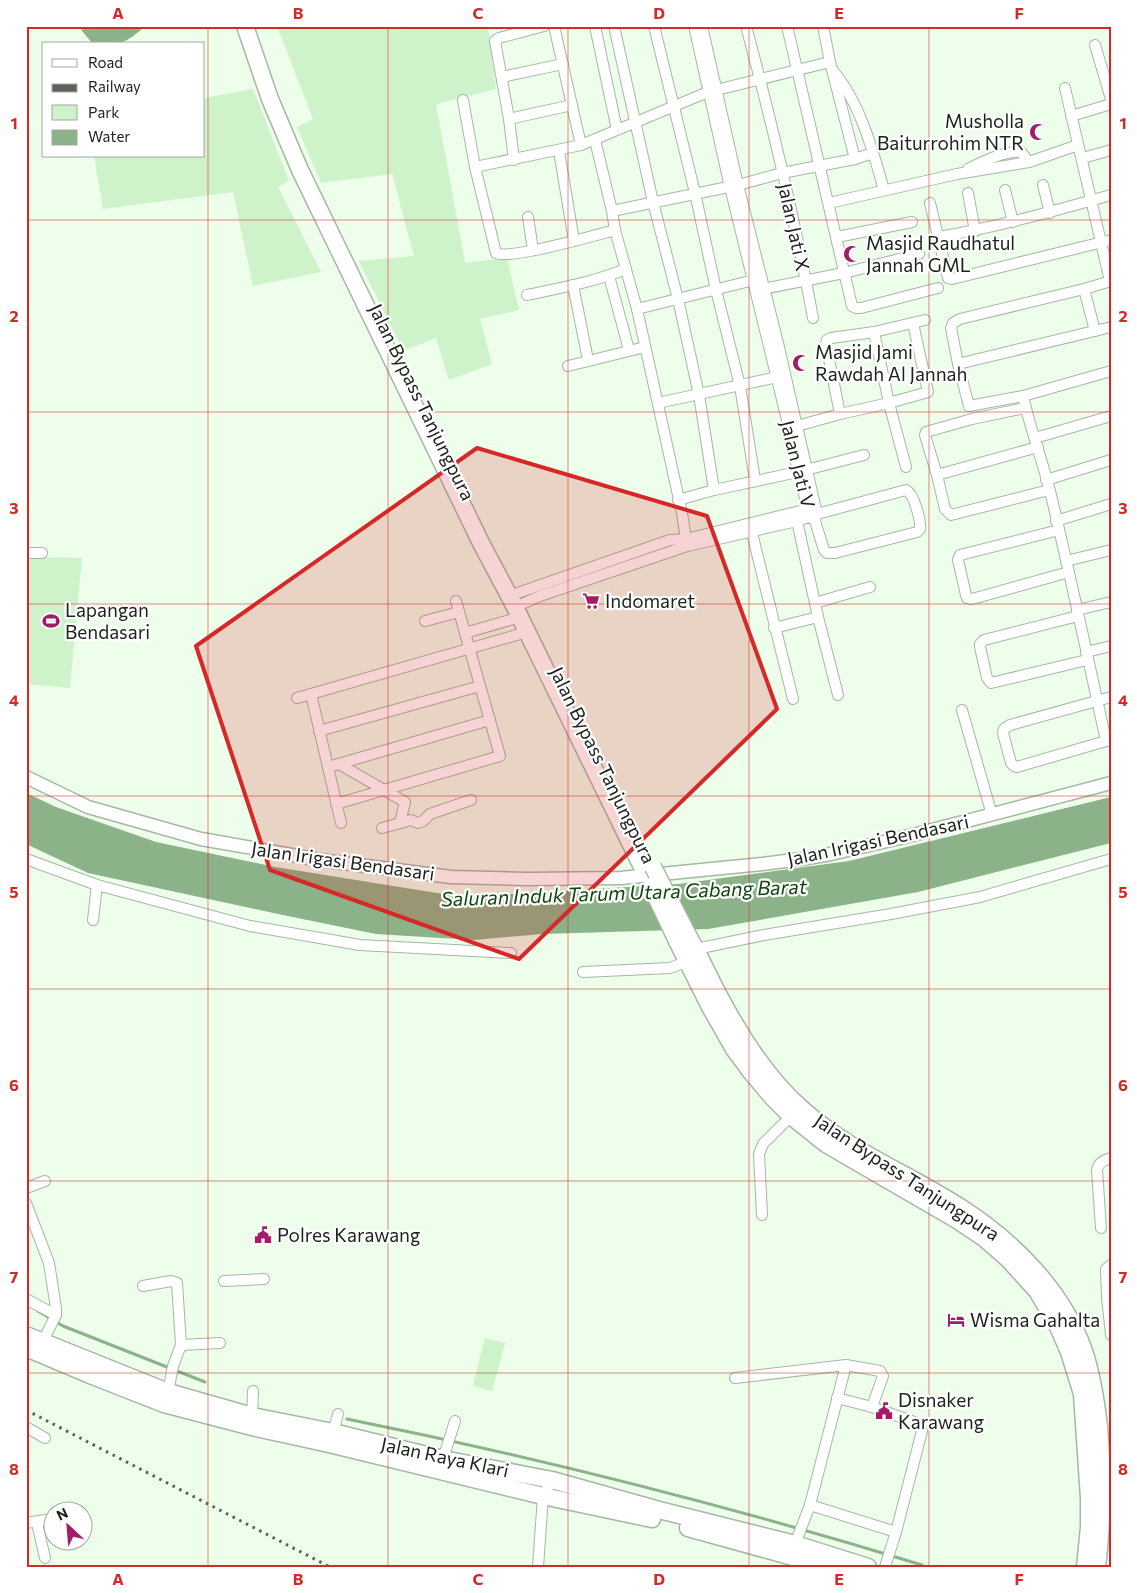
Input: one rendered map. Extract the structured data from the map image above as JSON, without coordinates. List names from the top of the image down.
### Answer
{
  "streets": {
    "main road": ["Jalan Bypass Tanjungpura", "Jalan Raya Klari"],
    "street": ["Jalan Jati X", "Jalan Jati V", "Jalan Irigasi Bendasari"]
  },
  "water": ["Saluran Induk Tarum Utara Cabang Barat"],
  "places": {
    "mosque": ["Musholla Baiturrohim NTR", "Masjid Raudhatul Jannah GML", "Masjid Jami Rawdah Al Jannah"],
    "supermarket": ["Indomaret"],
    "sports": ["Lapangan Bendasari"],
    "public building": ["Polres Karawang", "Disnaker Karawang"],
    "hotel": ["Wisma Gahalta"]
  },
  "legend": [
    "Road",
    "Railway",
    "Park",
    "Water"
  ],
  "north": "top left",
  "grid": {
    "columns": [
      "A",
      "B",
      "C",
      "D",
      "E",
      "F"
    ],
    "rows": [
      "1",
      "2",
      "3",
      "4",
      "5",
      "6",
      "7",
      "8"
    ]
  }
}
